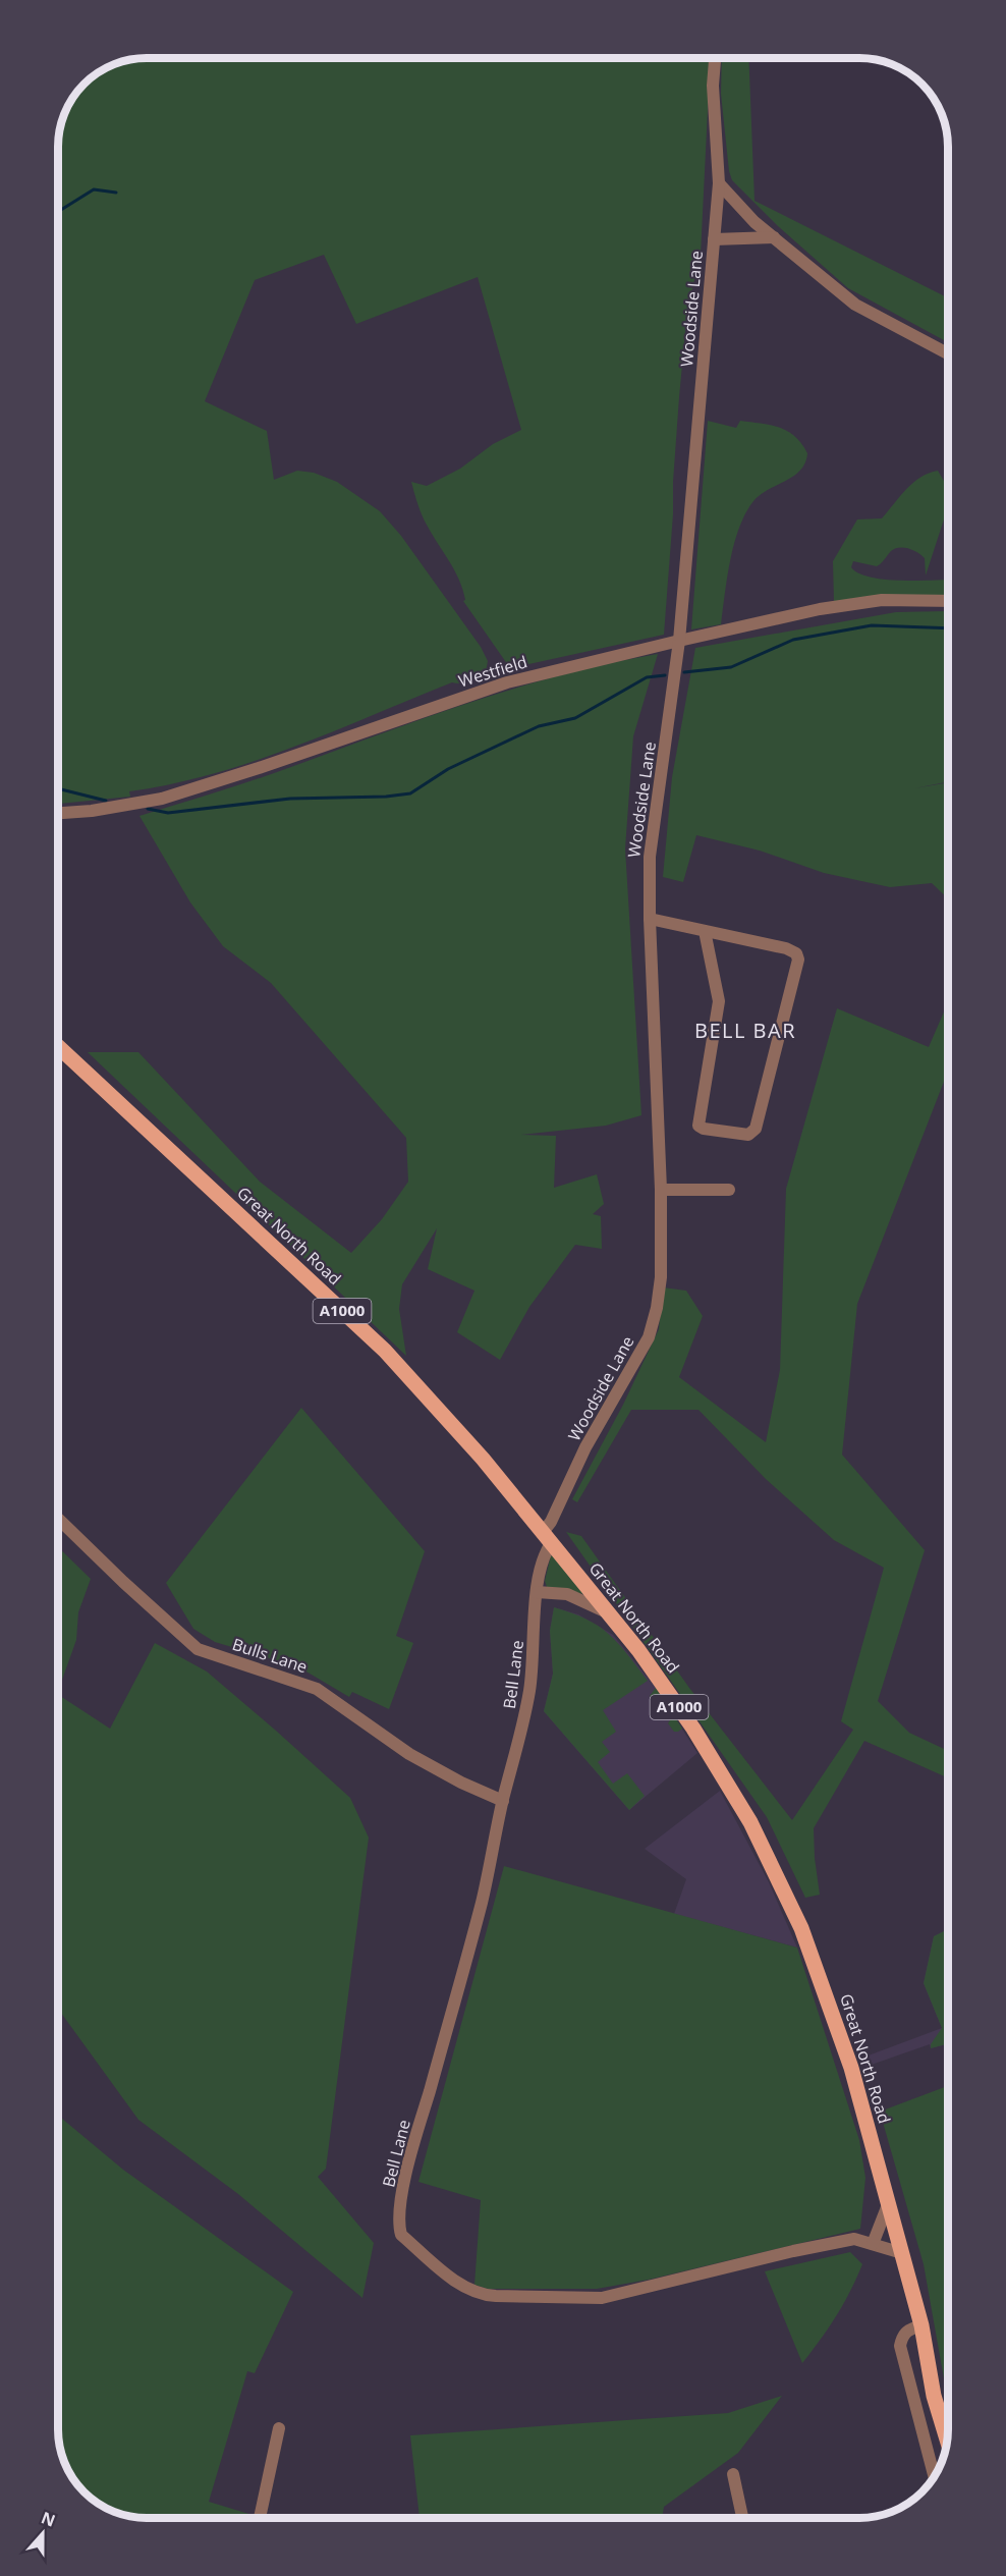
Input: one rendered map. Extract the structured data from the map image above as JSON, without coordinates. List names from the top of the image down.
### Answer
{
  "streets": {
    "main road": ["Great North Road", "A1000"],
    "street": [
      "Woodside Lane",
      "Westfield",
      "Bulls Lane",
      "Bell Lane"
    ]
  },
  "crossings": [
    ["Woodside Lane", "Westfield"],
    ["Woodside Lane", "Great North Road"],
    ["Woodside Lane", "Bell Lane"],
    ["Great North Road", "Bell Lane"],
    ["Bulls Lane", "Bell Lane"]
  ],
  "districts": ["BELL BAR"],
  "north": "top"
}
